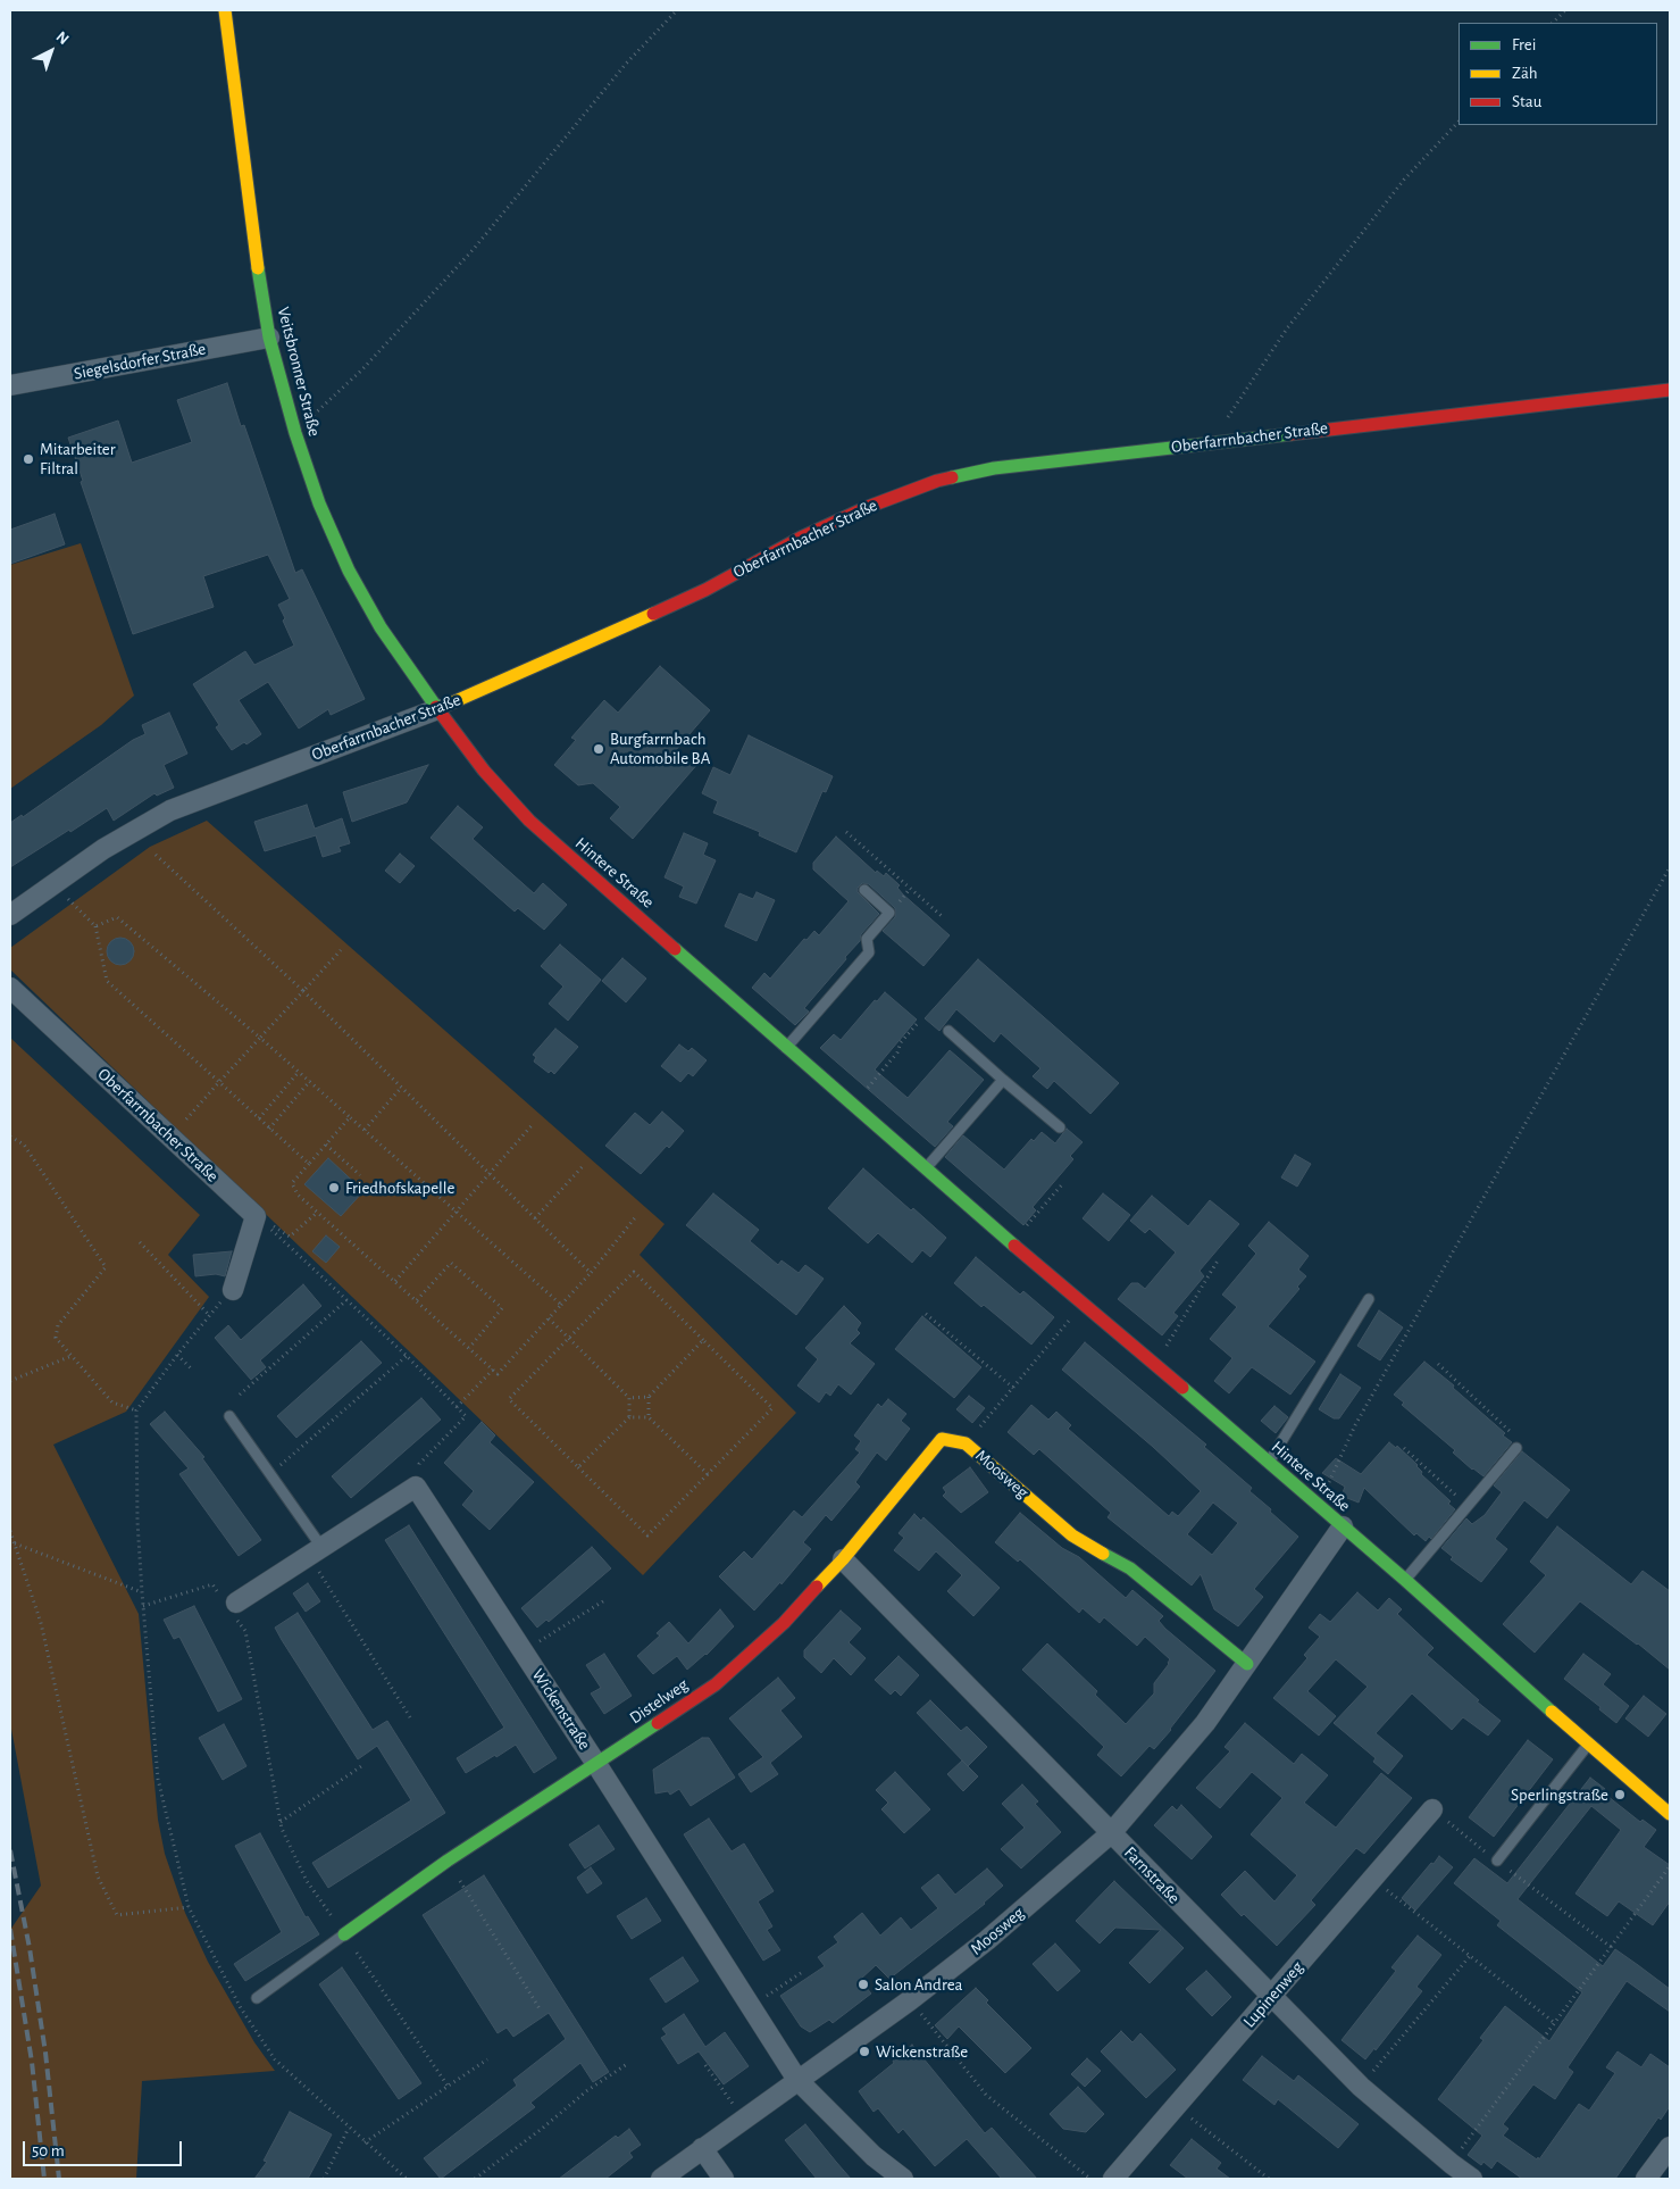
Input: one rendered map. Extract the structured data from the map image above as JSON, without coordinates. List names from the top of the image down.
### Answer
{
  "streets": {
    "street": [
      "Siegelsdorfer Straße",
      "Veitsbronner Straße",
      "Oberfarrnbacher Straße",
      "Hintere Straße",
      "Moosweg",
      "Distelweg",
      "Wickenstraße",
      "Farnstraße",
      "Lupinenweg"
    ]
  },
  "crossings": [
    ["Siegelsdorfer Straße", "Veitsbronner Straße"],
    ["Veitsbronner Straße", "Oberfarrnbacher Straße"],
    ["Veitsbronner Straße", "Hintere Straße"],
    ["Oberfarrnbacher Straße", "Hintere Straße"],
    ["Hintere Straße", "Moosweg"],
    ["Moosweg", "Distelweg"],
    ["Moosweg", "Wickenstraße"],
    ["Moosweg", "Farnstraße"],
    ["Distelweg", "Wickenstraße"],
    ["Distelweg", "Farnstraße"],
    ["Farnstraße", "Lupinenweg"]
  ],
  "places": [
    "Mitarbeiter Filtral",
    "Burgfarrnbach Automobile BA",
    "Friedhofskapelle",
    "Sperlingstraße",
    "Salon Andrea",
    "Wickenstraße"
  ],
  "legend": ["Frei", "Zäh", "Stau"],
  "scale_bar": "50 m",
  "north": "top right"
}
